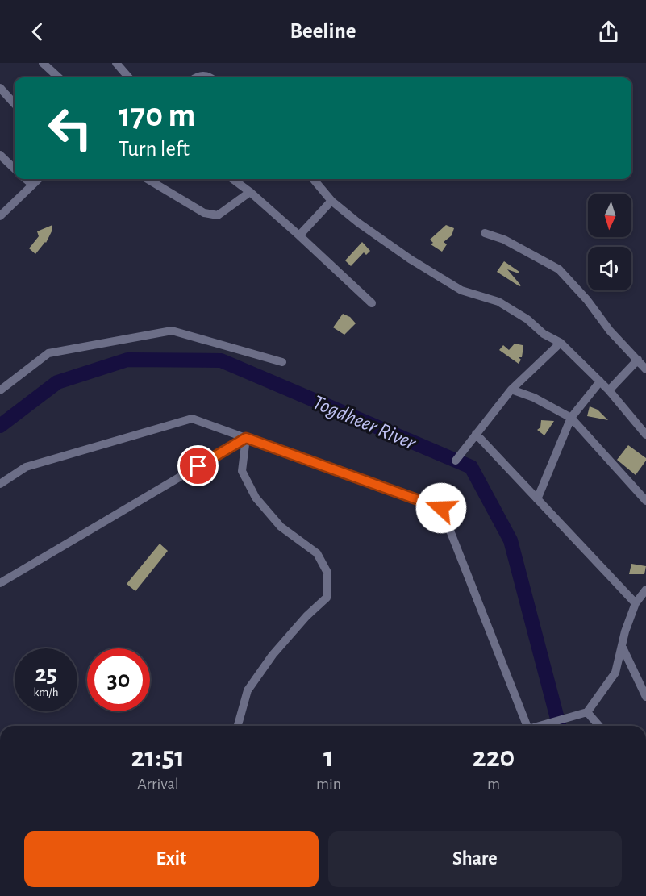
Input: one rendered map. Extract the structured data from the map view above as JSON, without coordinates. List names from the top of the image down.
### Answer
{
  "water": ["Togdheer River"],
  "north": "bottom",
  "page": {
    "header": "Beeline",
    "turn": ["170 m", "Turn left"],
    "speed": "25 km/h",
    "limit": "30",
    "eta": [
      "21:51",
      "Arrival",
      "1",
      "min",
      "220",
      "m"
    ],
    "buttons": ["Exit", "Share"]
  }
}
